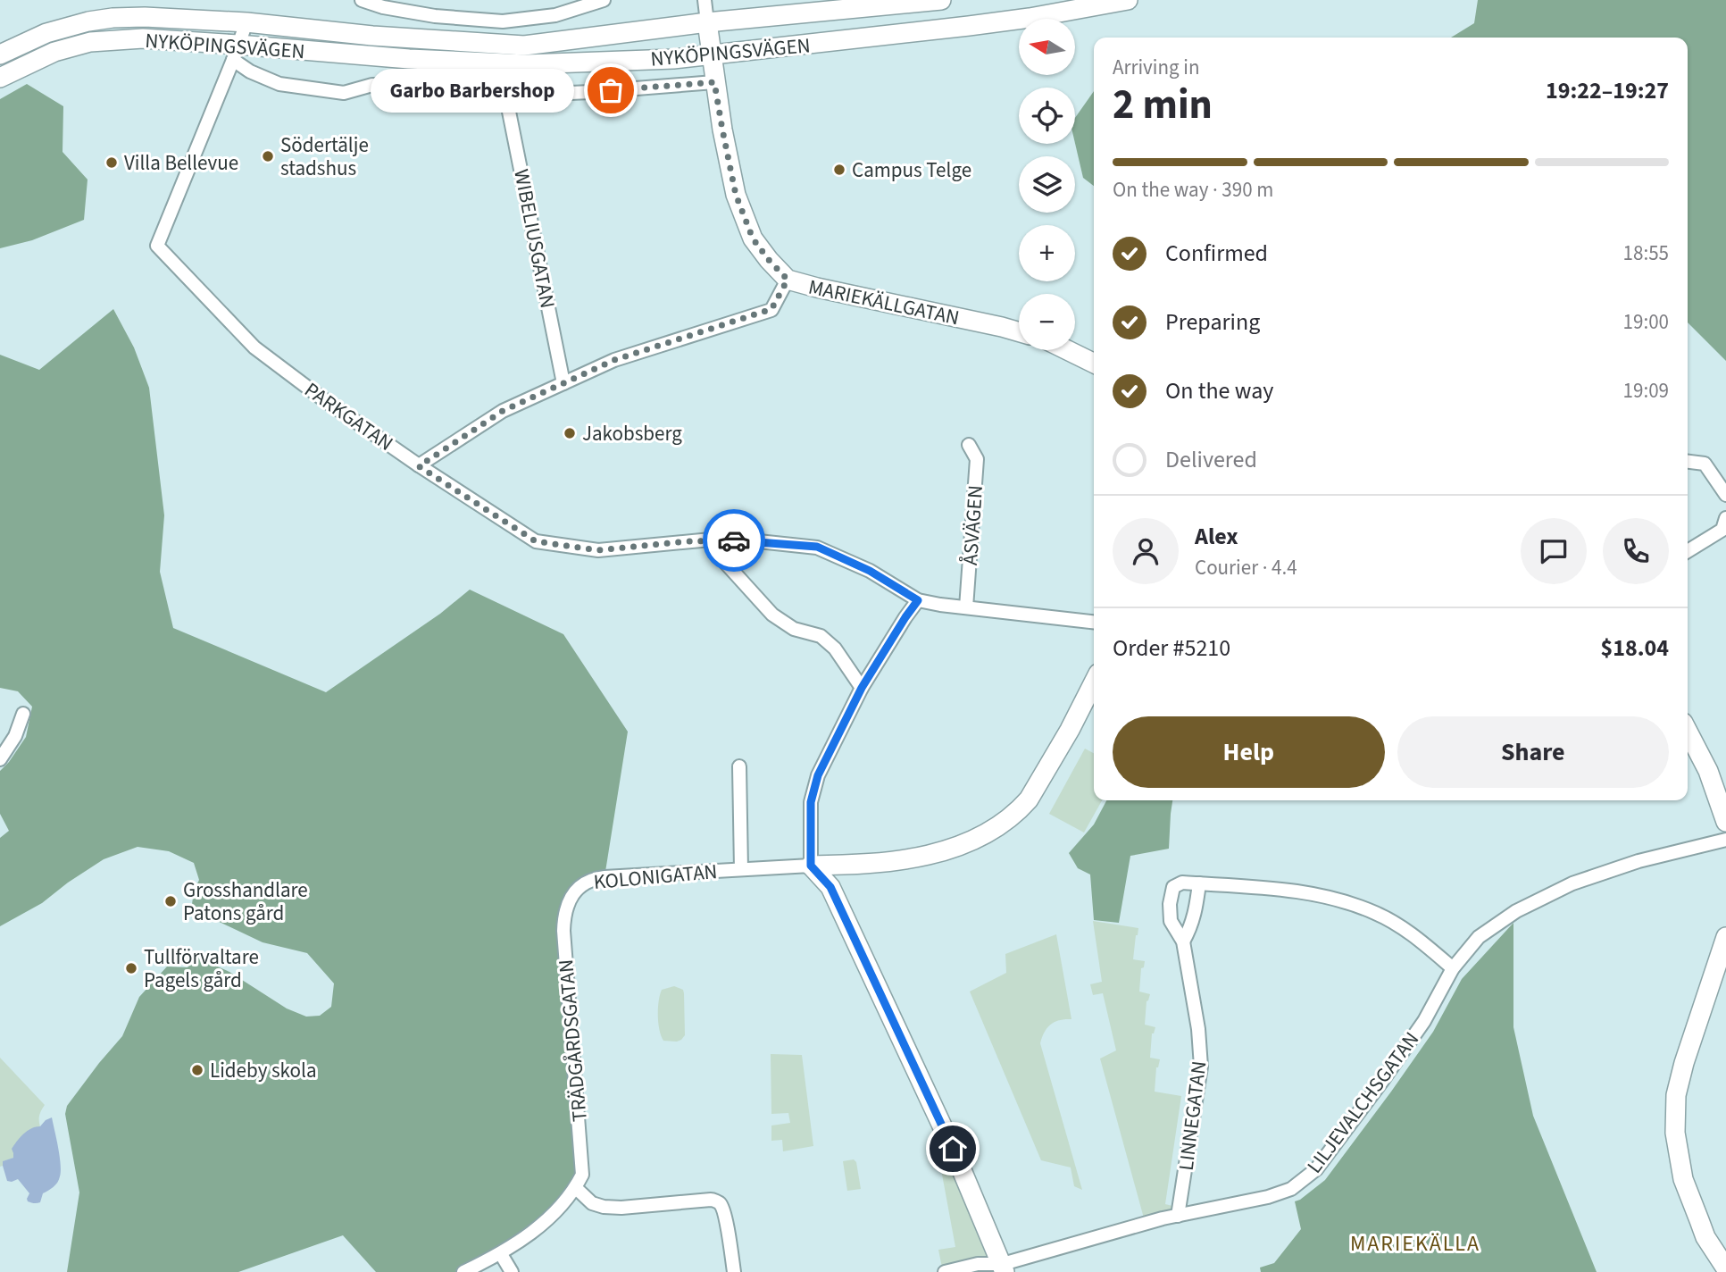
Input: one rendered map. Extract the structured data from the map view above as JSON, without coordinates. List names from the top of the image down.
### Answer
{
  "streets": {
    "main road": ["NYKÖPINGSVÄGEN", "MARIEKÄLLGATAN"],
    "street": [
      "WIBELIUSGATAN",
      "PARKGATAN",
      "ÅSVÄGEN",
      "KOLONIGATAN",
      "TRÄDGÅRDSGATAN",
      "LILJEVALCHSGATAN",
      "LINNEGATAN"
    ]
  },
  "crossings": [
    ["NYKÖPINGSVÄGEN", "WIBELIUSGATAN"],
    ["NYKÖPINGSVÄGEN", "MARIEKÄLLGATAN"],
    ["NYKÖPINGSVÄGEN", "PARKGATAN"],
    ["PARKGATAN", "ÅSVÄGEN"],
    ["KOLONIGATAN", "TRÄDGÅRDSGATAN"],
    ["LILJEVALCHSGATAN", "LINNEGATAN"]
  ],
  "districts": ["MARIEKÄLLA"],
  "places": [
    "Garbo Barbershop",
    "Södertälje stadshus",
    "Villa Bellevue",
    "Campus Telge",
    "Jakobsberg",
    "Grosshandlare Patons gård",
    "Tullförvaltare Pagels gård",
    "Lideby skola"
  ],
  "north": "left",
  "page": {
    "map_buttons": ["+", "−"],
    "heading": ["2 min", "Arriving in", "19:22–19:27"],
    "panel": [
      "Alex",
      "Courier · 4.4",
      "Order #5210",
      "$18.04"
    ],
    "bubble": "Garbo Barbershop",
    "bar": "On the way · 390 m",
    "list": [
      ["Confirmed", "18:55"],
      ["Preparing", "19:00"],
      ["On the way", "19:09"],
      "Delivered"
    ],
    "buttons": ["Help", "Share"]
  }
}
